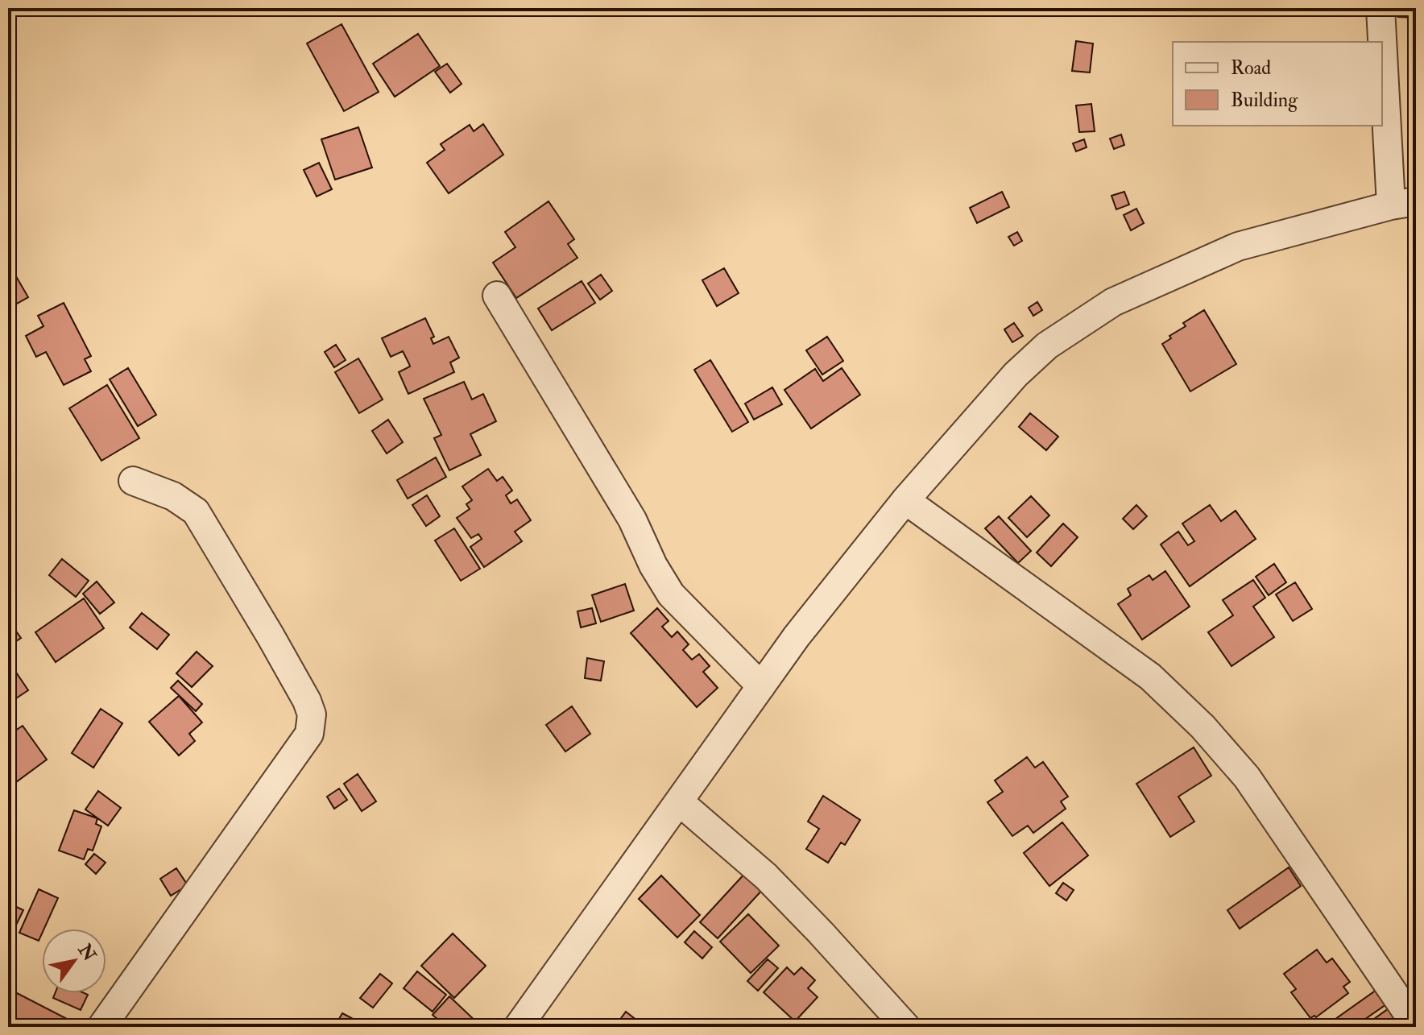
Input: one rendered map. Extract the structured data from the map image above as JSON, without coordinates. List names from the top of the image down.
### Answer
{
  "legend": ["Road", "Building"],
  "north": "top right"
}
